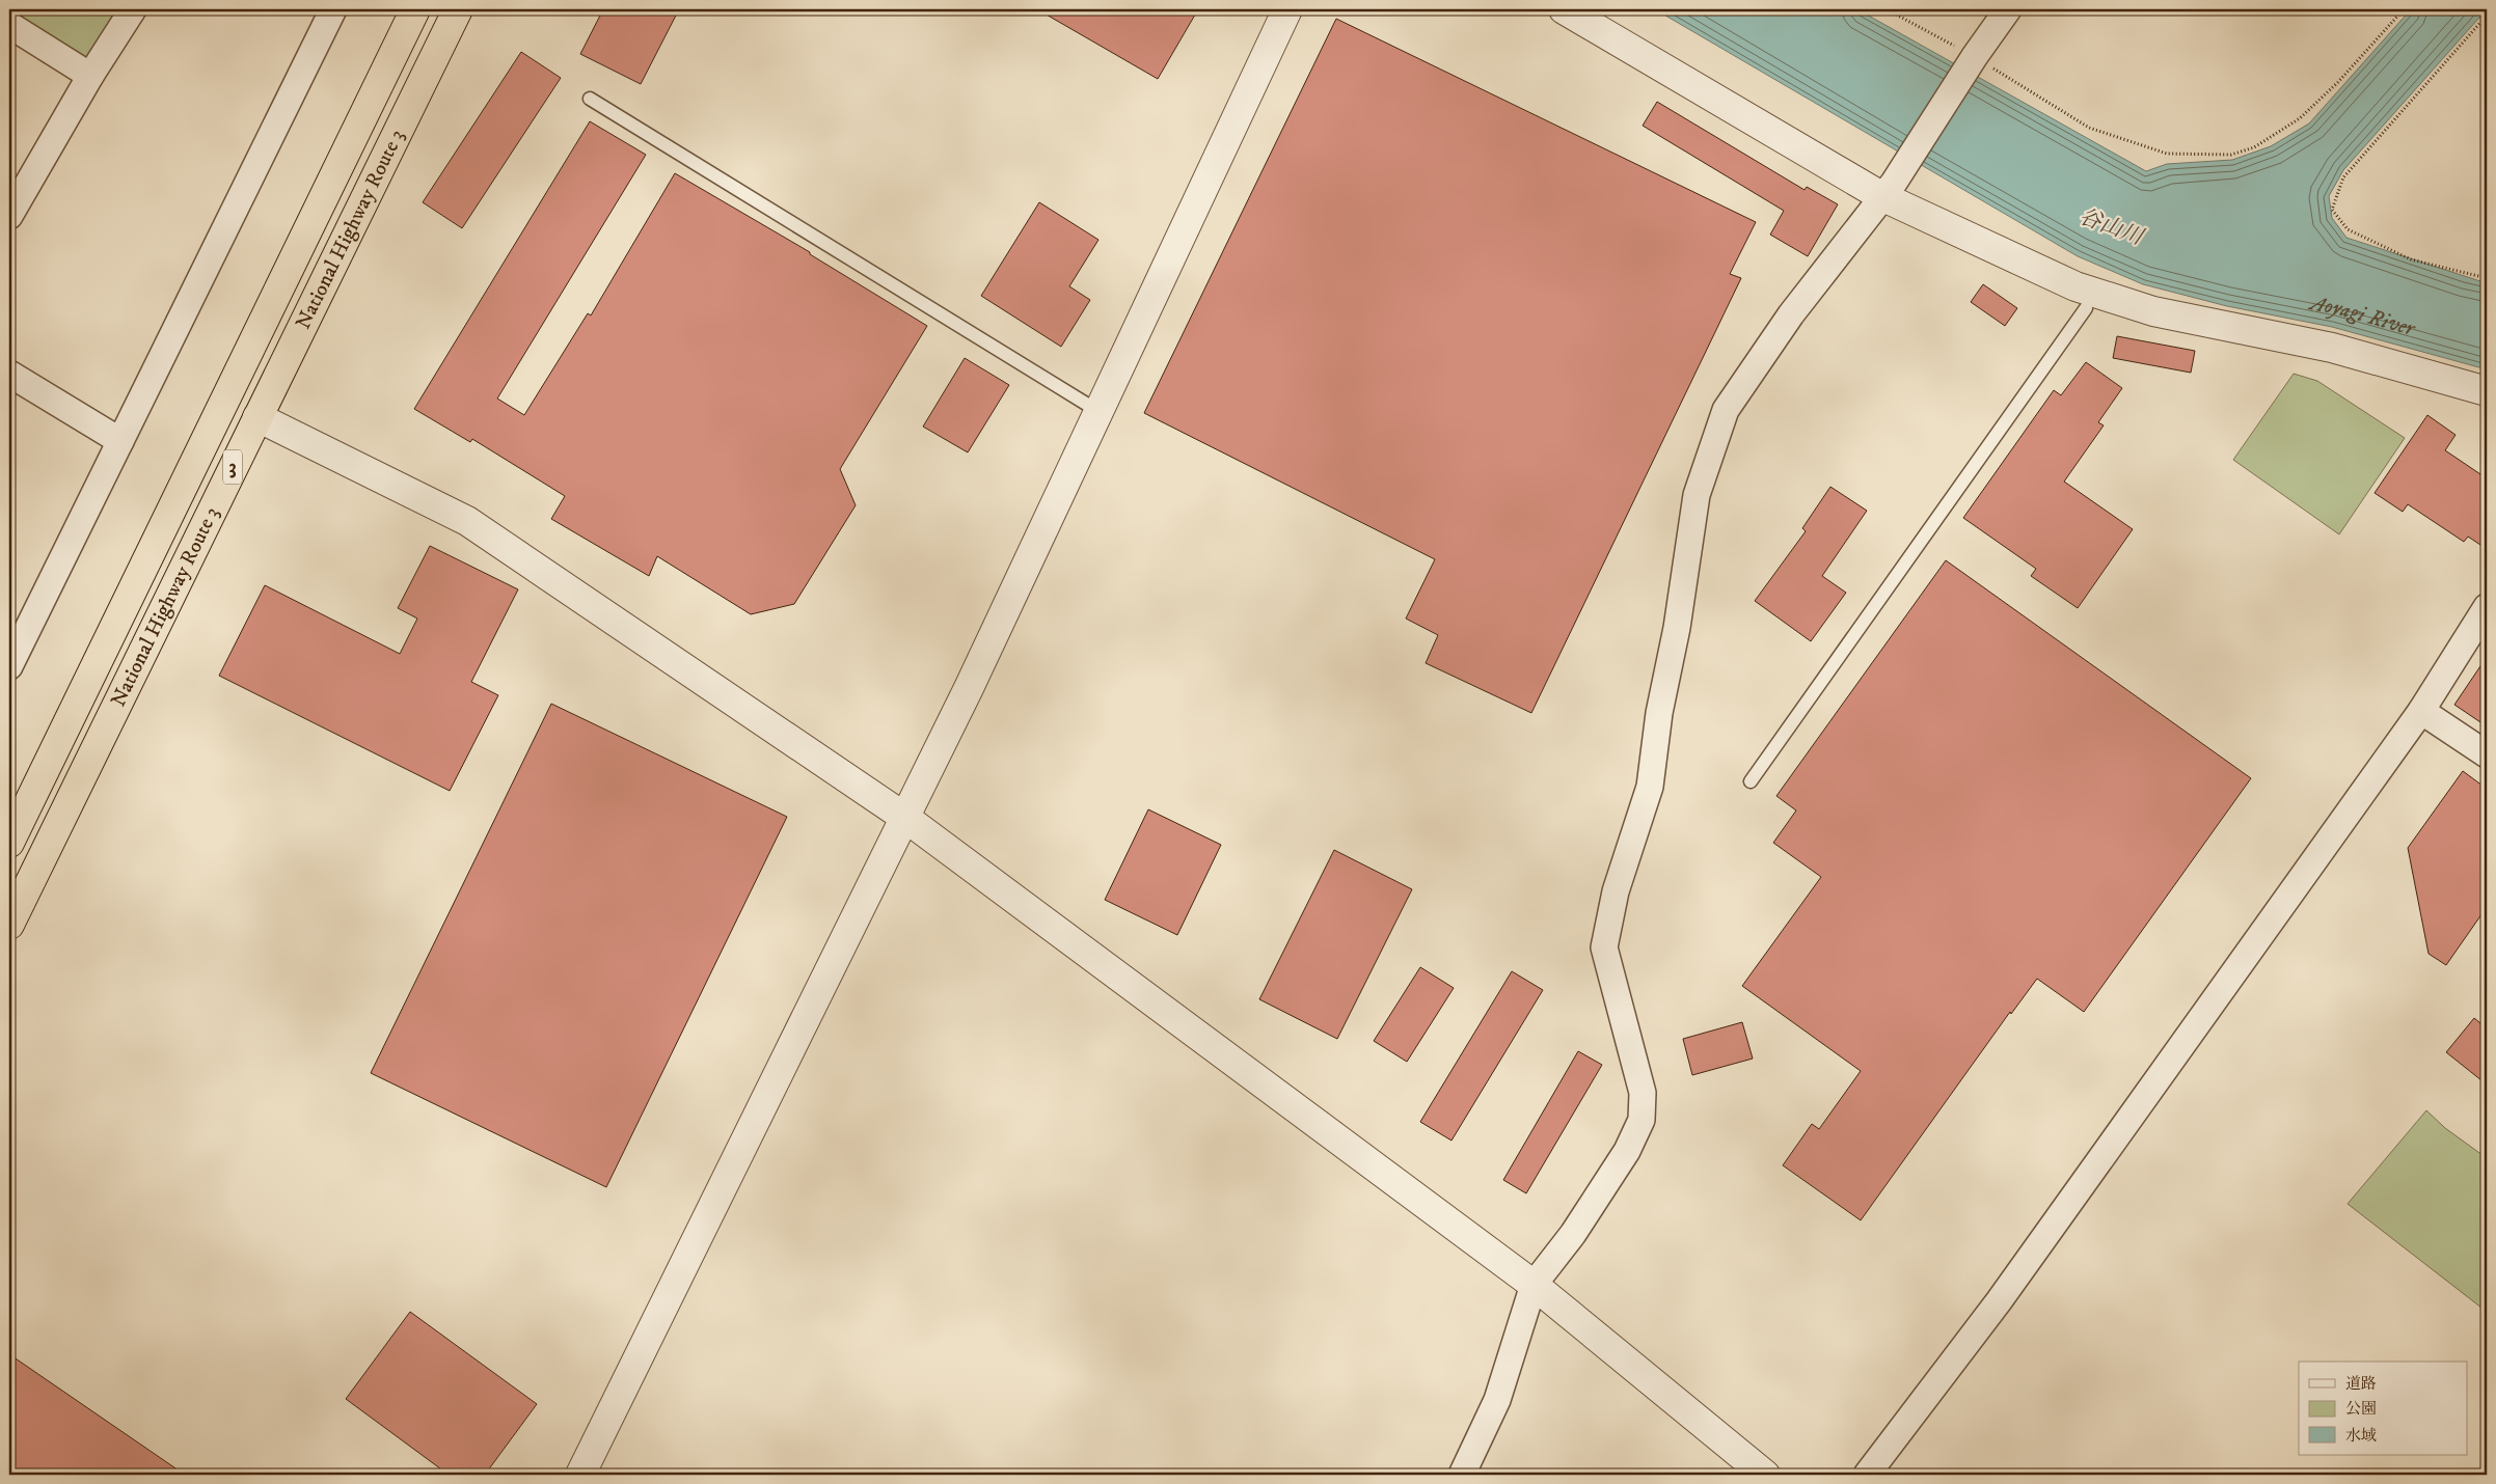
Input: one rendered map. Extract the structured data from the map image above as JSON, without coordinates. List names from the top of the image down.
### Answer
{
  "streets": {
    "highway": ["National Highway Route 3", "3"]
  },
  "water": ["谷山川", "Aoyagi River"],
  "legend": ["道路", "公園", "水域"]
}
